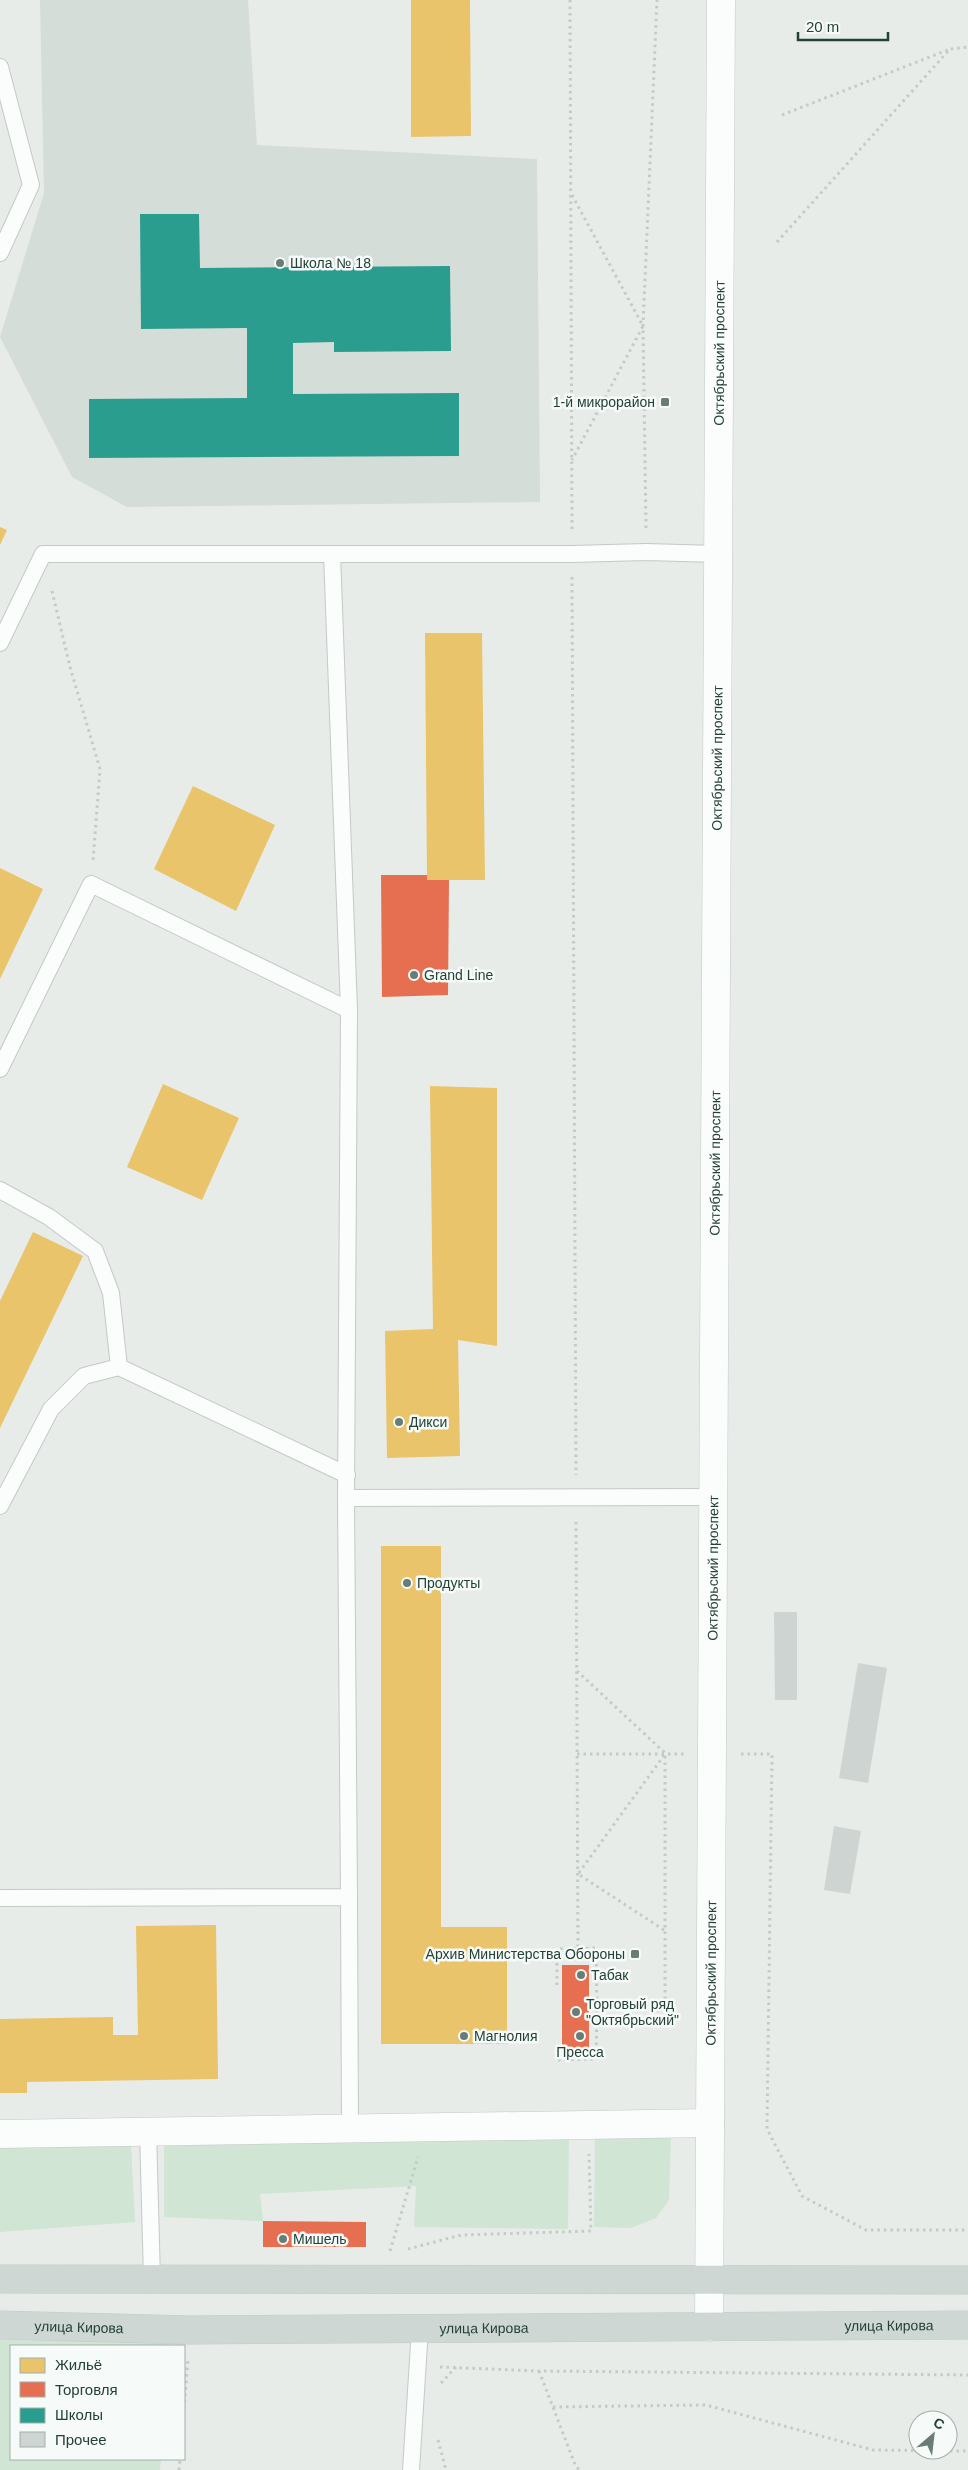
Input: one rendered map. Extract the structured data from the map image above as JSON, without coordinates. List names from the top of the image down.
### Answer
{
  "streets": {
    "main road": ["Октябрьский проспект", "улица Кирова"]
  },
  "crossings": [
    ["Октябрьский проспект", "улица Кирова"]
  ],
  "places": {
    "other": [
      "Школа № 18",
      "Grand Line",
      "Дикси",
      "Продукты",
      "Табак",
      "Торговый ряд \"Октябрьский\"",
      "Магнолия",
      "Пресса",
      "Мишель"
    ],
    "transit": ["1-й микрорайон", "Архив Министерства Обороны"]
  },
  "legend": [
    "Жильё",
    "Торговля",
    "Школы",
    "Прочее"
  ],
  "scale_bar": "20 m",
  "north": "top right"
}
